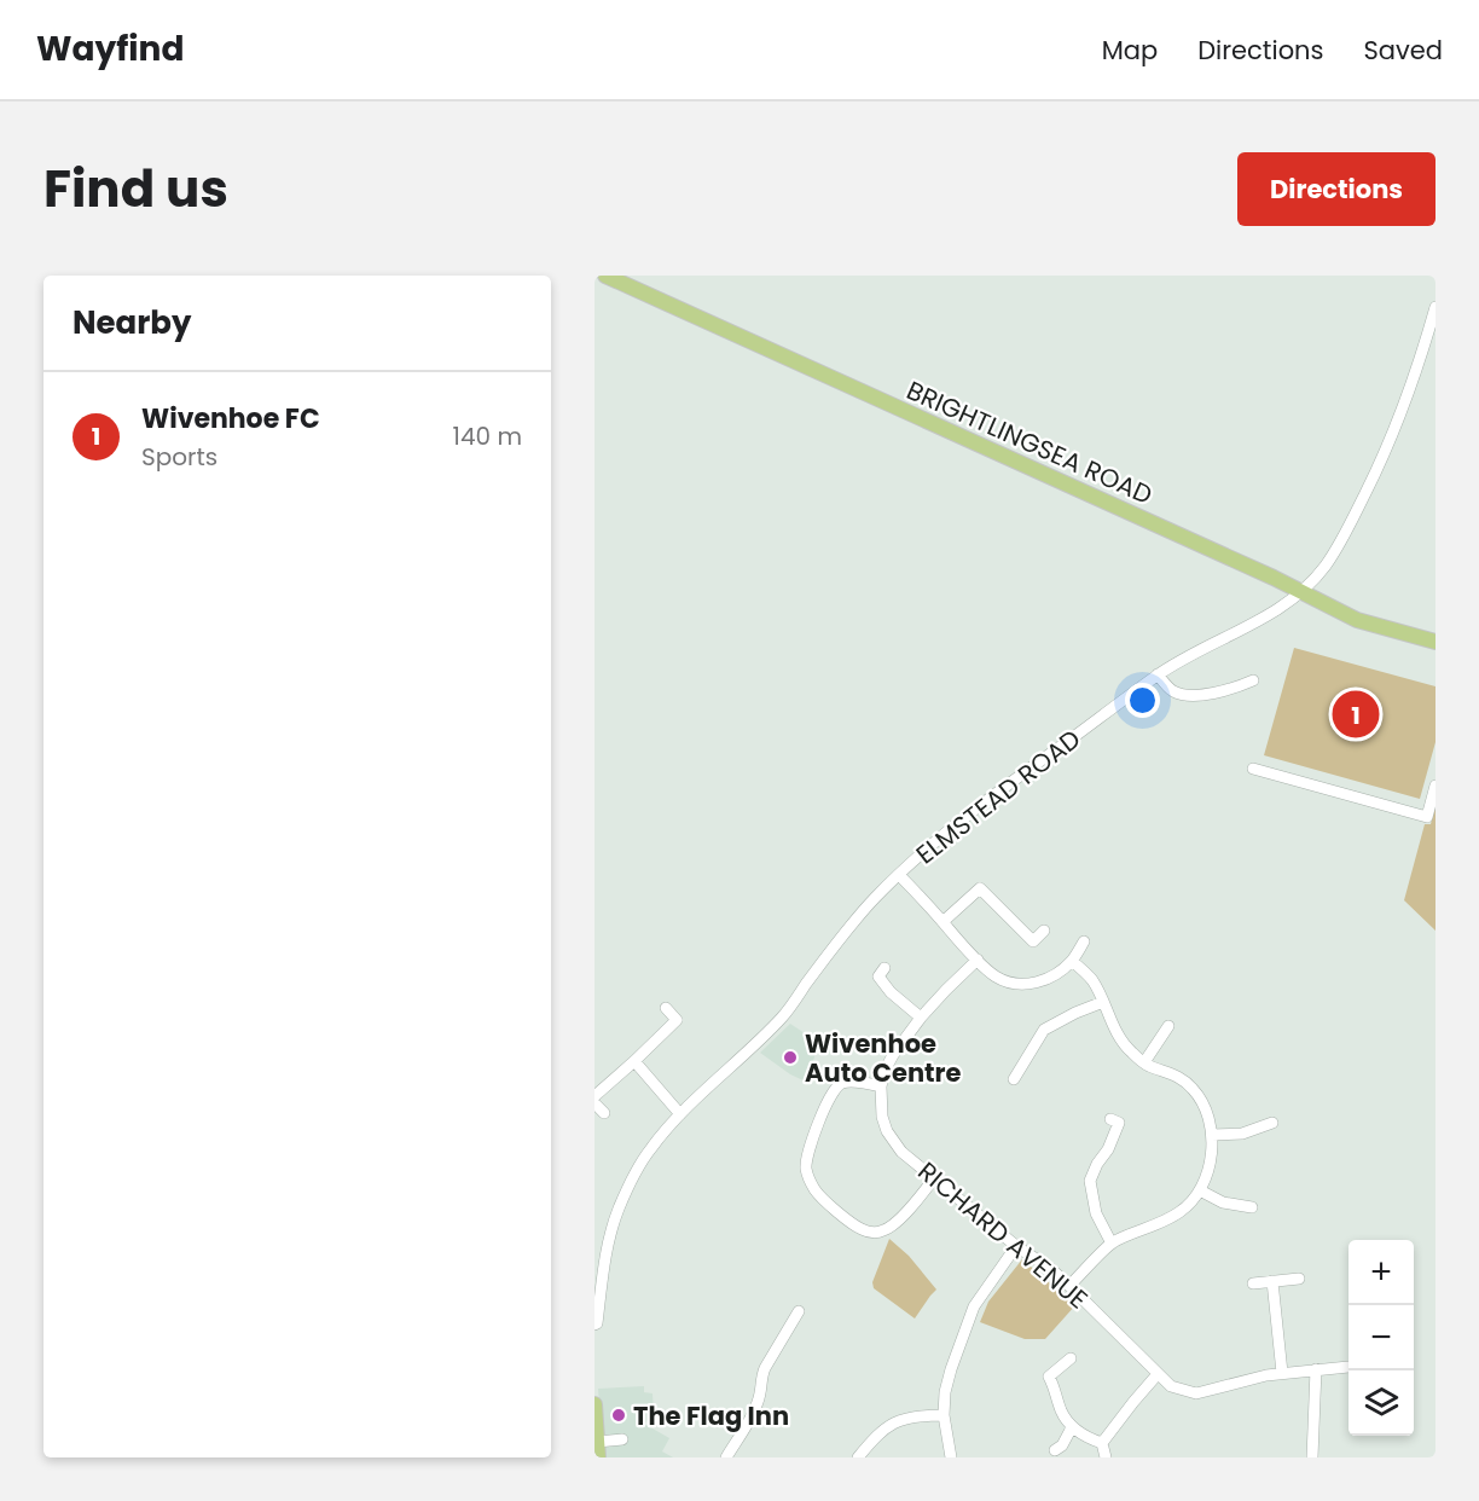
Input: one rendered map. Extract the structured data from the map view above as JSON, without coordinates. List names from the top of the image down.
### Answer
{
  "streets": {
    "main road": ["BRIGHTLINGSEA ROAD"],
    "street": ["ELMSTEAD ROAD", "RICHARD AVENUE"]
  },
  "crossings": [
    ["BRIGHTLINGSEA ROAD", "ELMSTEAD ROAD"]
  ],
  "places": ["Wivenhoe Auto Centre", "The Flag Inn"],
  "page": {
    "header": "Wayfind",
    "nav": ["Map", "Directions", "Saved"],
    "title": "Find us",
    "buttons": "Directions",
    "heading": "Nearby",
    "list": [
      {
        "mark": "1",
        "name": "Wivenhoe FC",
        "note": "Sports",
        "value": "140 m"
      }
    ],
    "pins": "1",
    "map_buttons": ["+", "−"]
  }
}
